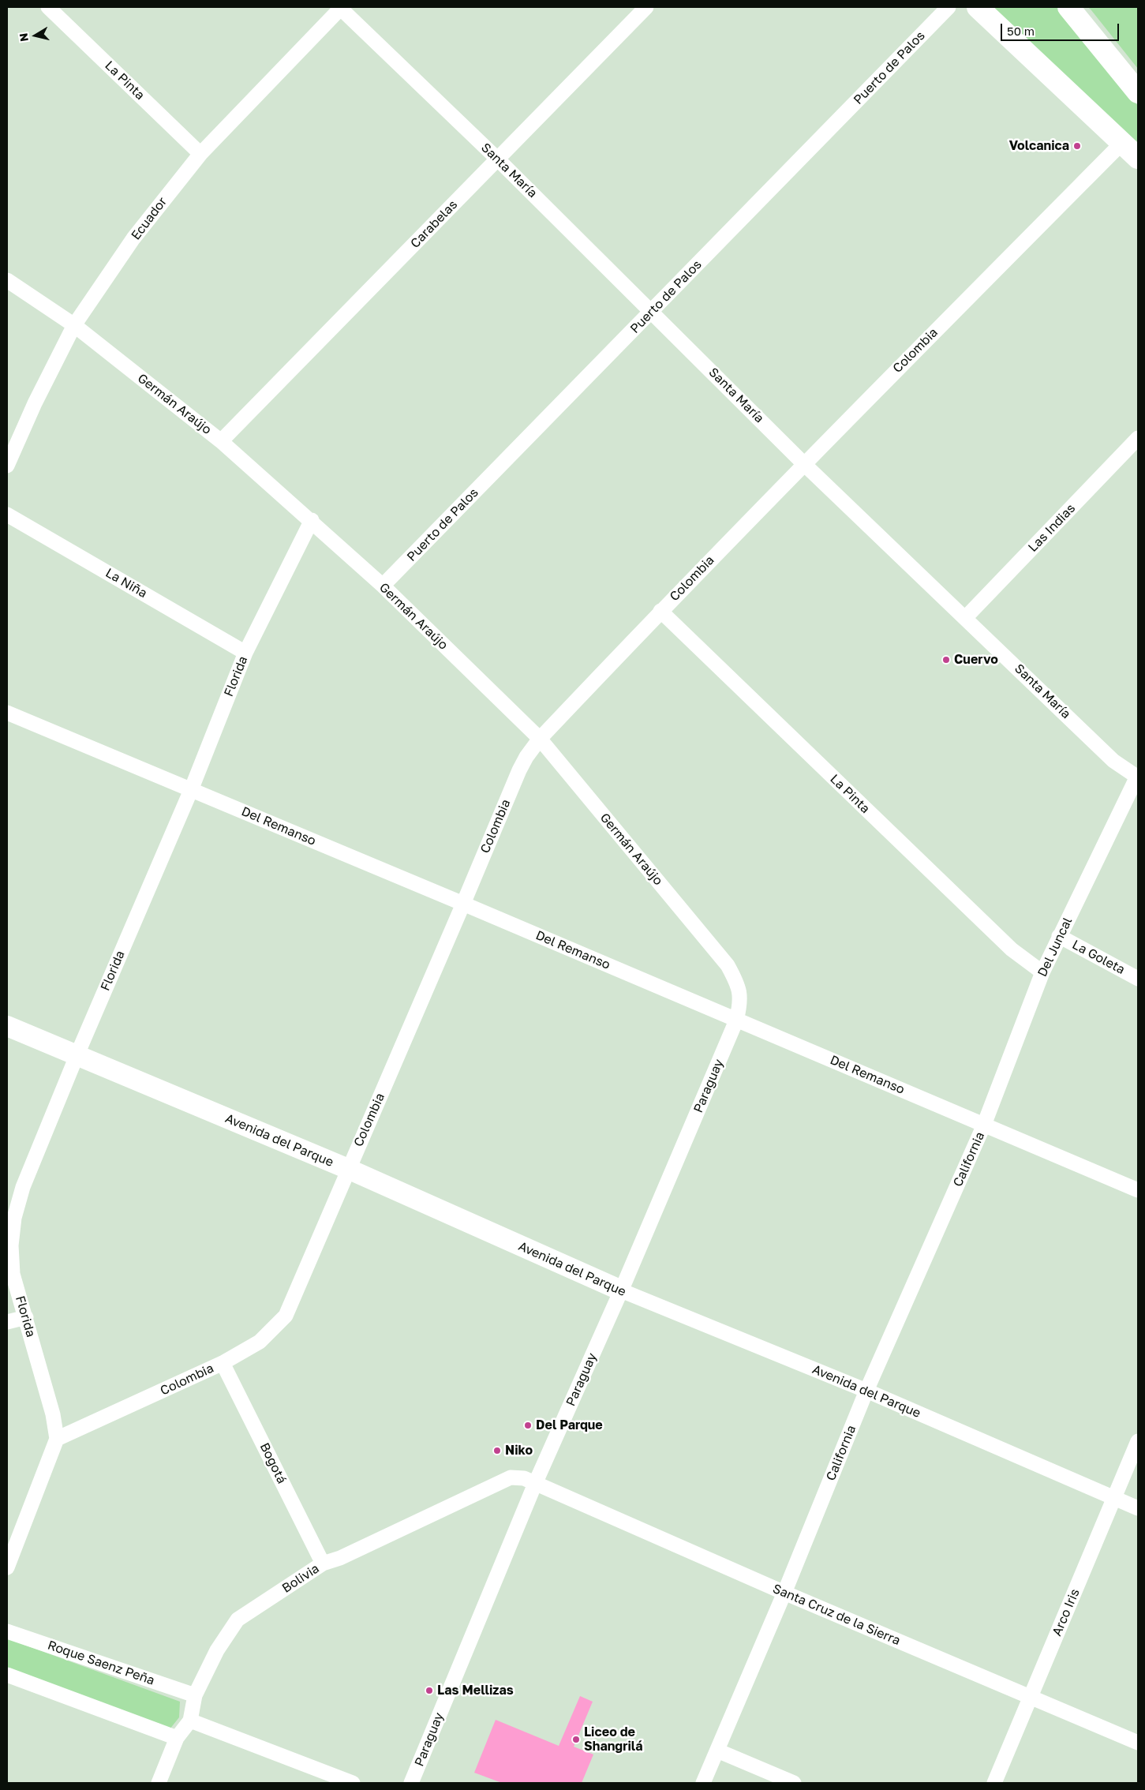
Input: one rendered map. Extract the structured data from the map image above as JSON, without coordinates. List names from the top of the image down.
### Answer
{
  "streets": {
    "street": [
      "Puerto de Palos",
      "La Pinta",
      "Santa María",
      "Ecuador",
      "Carabelas",
      "Colombia",
      "Germán Araújo",
      "Las Indias",
      "La Niña",
      "Florida",
      "Del Remanso",
      "Del Juncal",
      "La Goleta",
      "Paraguay",
      "Avenida del Parque",
      "California",
      "Bogotá",
      "Bolivia",
      "Arco Iris",
      "Santa Cruz de la Sierra",
      "Roque Saenz Peña"
    ]
  },
  "crossings": [
    ["Puerto de Palos", "Santa María"],
    ["Puerto de Palos", "Germán Araújo"],
    ["La Pinta", "Ecuador"],
    ["La Pinta", "Colombia"],
    ["La Pinta", "Del Juncal"],
    ["Santa María", "Ecuador"],
    ["Santa María", "Carabelas"],
    ["Santa María", "Colombia"],
    ["Santa María", "Las Indias"],
    ["Santa María", "Del Juncal"],
    ["Ecuador", "Germán Araújo"],
    ["Carabelas", "Germán Araújo"],
    ["Colombia", "Germán Araújo"],
    ["Colombia", "Florida"],
    ["Colombia", "Del Remanso"],
    ["Colombia", "Avenida del Parque"],
    ["Colombia", "Bogotá"],
    ["Germán Araújo", "Florida"],
    ["Germán Araújo", "Del Remanso"],
    ["Germán Araújo", "Paraguay"],
    ["La Niña", "Florida"],
    ["Florida", "Del Remanso"],
    ["Florida", "Avenida del Parque"],
    ["Del Remanso", "Del Juncal"],
    ["Del Remanso", "Paraguay"],
    ["Del Remanso", "California"],
    ["Del Juncal", "La Goleta"],
    ["Del Juncal", "California"],
    ["Paraguay", "Avenida del Parque"],
    ["Paraguay", "Bolivia"],
    ["Paraguay", "Santa Cruz de la Sierra"],
    ["Avenida del Parque", "California"],
    ["Avenida del Parque", "Arco Iris"],
    ["California", "Santa Cruz de la Sierra"],
    ["Bogotá", "Bolivia"],
    ["Bolivia", "Santa Cruz de la Sierra"],
    ["Bolivia", "Roque Saenz Peña"],
    ["Arco Iris", "Santa Cruz de la Sierra"]
  ],
  "places": [
    "Volcanica",
    "Cuervo",
    "Del Parque",
    "Niko",
    "Las Mellizas",
    "Liceo de Shangrilá"
  ],
  "scale_bar": "50 m",
  "north": "left"
}
